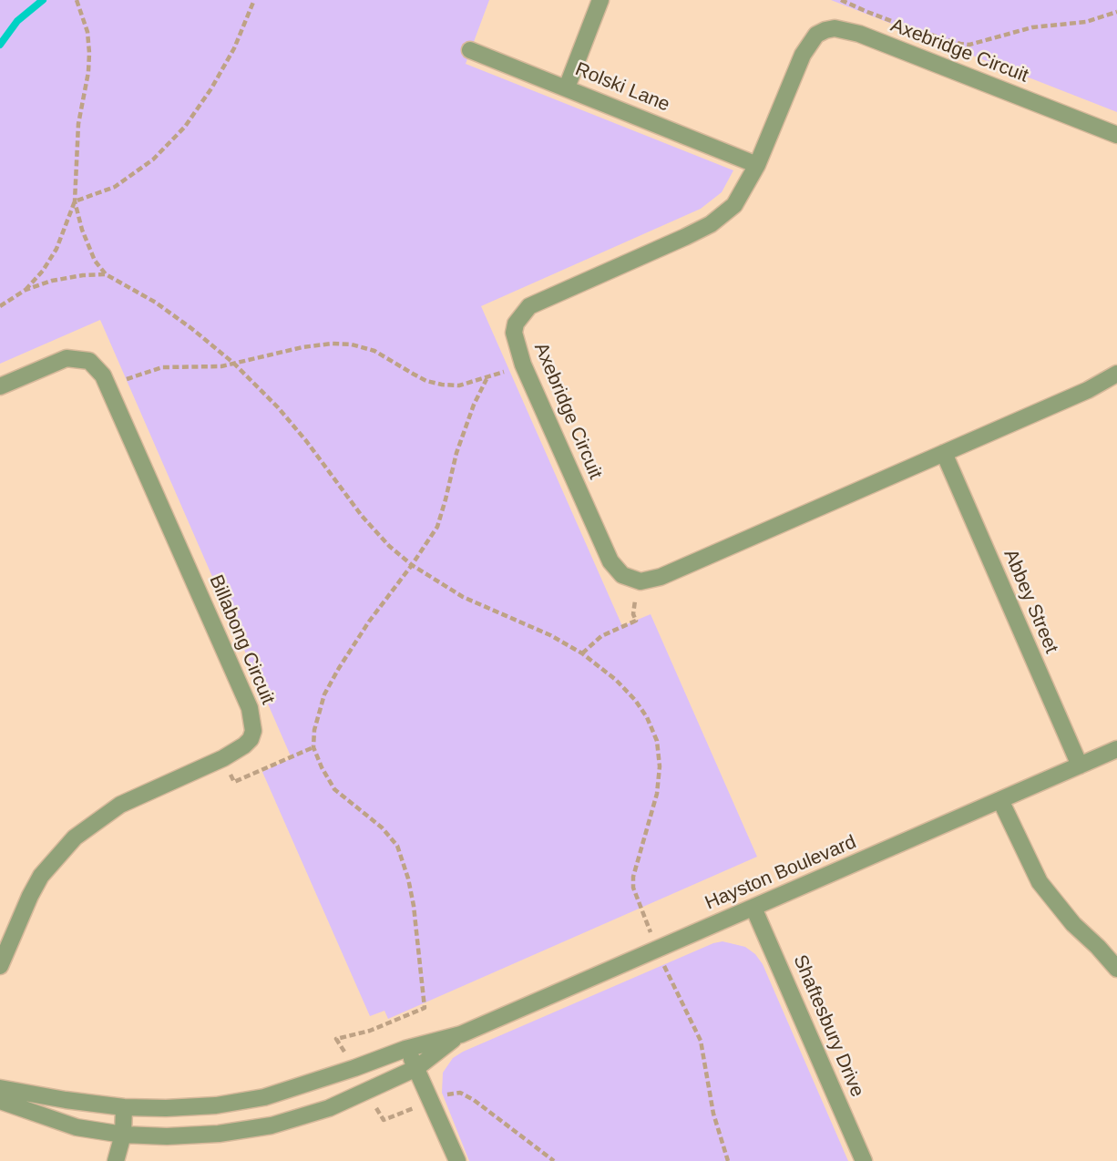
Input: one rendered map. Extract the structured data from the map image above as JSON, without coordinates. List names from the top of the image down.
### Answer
{
  "streets": {
    "street": [
      "Axebridge Circuit",
      "Rolski Lane",
      "Abbey Street",
      "Billabong Circuit",
      "Hayston Boulevard",
      "Shaftesbury Drive"
    ]
  },
  "crossings": [
    ["Axebridge Circuit", "Rolski Lane"],
    ["Abbey Street", "Hayston Boulevard"],
    ["Hayston Boulevard", "Shaftesbury Drive"]
  ]
}
